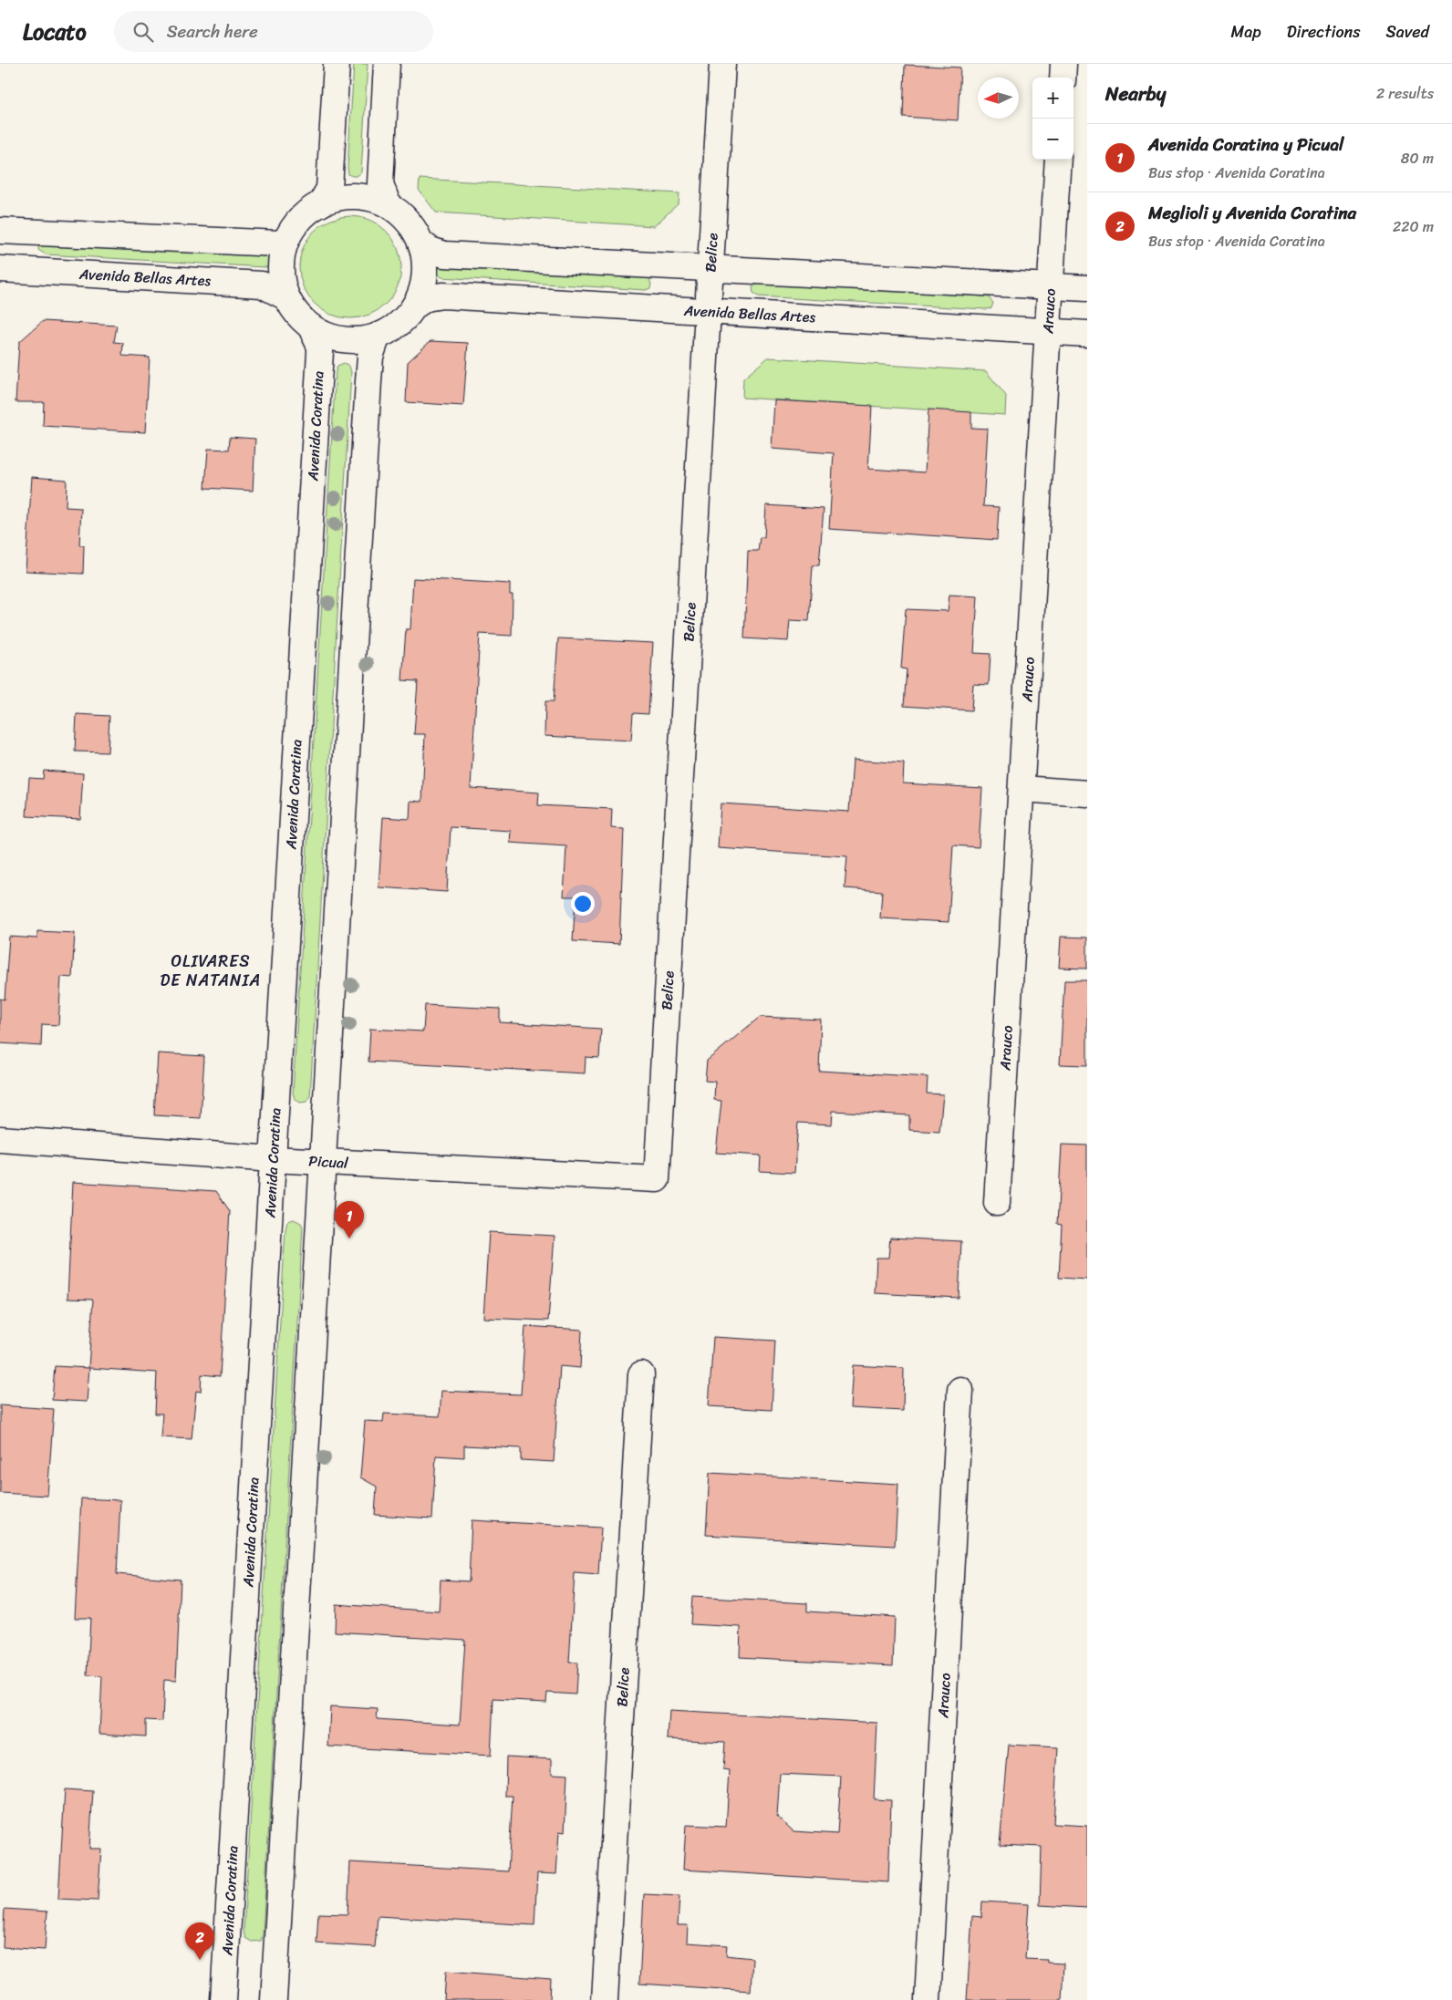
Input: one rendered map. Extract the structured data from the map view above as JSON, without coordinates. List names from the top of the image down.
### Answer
{
  "streets": {
    "street": [
      "Belice",
      "Avenida Bellas Artes",
      "Arauco",
      "Avenida Coratina",
      "Picual"
    ]
  },
  "crossings": [
    ["Belice", "Avenida Bellas Artes"],
    ["Belice", "Picual"],
    ["Avenida Bellas Artes", "Arauco"],
    ["Avenida Bellas Artes", "Avenida Coratina"],
    ["Avenida Coratina", "Picual"]
  ],
  "districts": ["OLIVARES DE NATANIA"],
  "north": "left",
  "page": {
    "header": "Locato",
    "search": "Search here",
    "nav": ["Map", "Directions", "Saved"],
    "heading": ["Nearby", "2 results"],
    "map_buttons": ["+", "−"],
    "list": [
      {
        "mark": "1",
        "name": "Avenida Coratina y Picual",
        "note": "Bus stop · Avenida Coratina",
        "value": "80 m"
      },
      {
        "mark": "2",
        "name": "Meglioli y Avenida Coratina",
        "note": "Bus stop · Avenida Coratina",
        "value": "220 m"
      }
    ],
    "pins": ["1", "2"]
  }
}
